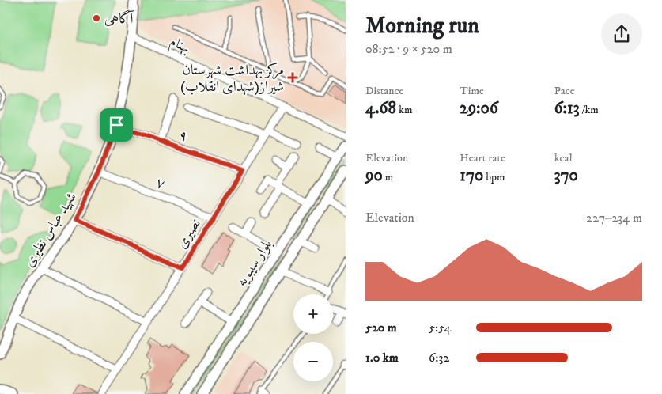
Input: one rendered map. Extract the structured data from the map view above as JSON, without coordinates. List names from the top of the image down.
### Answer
{
  "streets": {
    "main road": ["شهید عباس نظیری", "بلوار سیبویه"],
    "street": [
      "بهنام",
      "۹",
      "۷",
      "نصیری"
    ]
  },
  "crossings": [
    ["بهنام", "شهید عباس نظیری"],
    ["بهنام", "نصیری"],
    ["۹", "شهید عباس نظیری"],
    ["۹", "نصیری"],
    ["۷", "شهید عباس نظیری"],
    ["۷", "نصیری"]
  ],
  "places": {
    "other": ["آگاهی"],
    "health": ["مرکز بهداشت شهرستان شیراز(شهدای انقلاب)"]
  },
  "page": {
    "heading": ["Morning run", "08:52 · 9 × 520 m"],
    "stats": [
      ["Distance", "4.68 km"],
      ["Time", "29:06"],
      ["Pace", "6:13 /km"],
      ["Elevation", "90 m"],
      ["Heart rate", "170 bpm"],
      ["kcal", "370"]
    ],
    "chart": ["Elevation", "227–234 m"],
    "map_buttons": ["+", "−"],
    "list": [
      {
        "name": "520 m",
        "note": "5:54"
      },
      {
        "name": "1.0 km",
        "note": "6:32"
      }
    ]
  }
}
